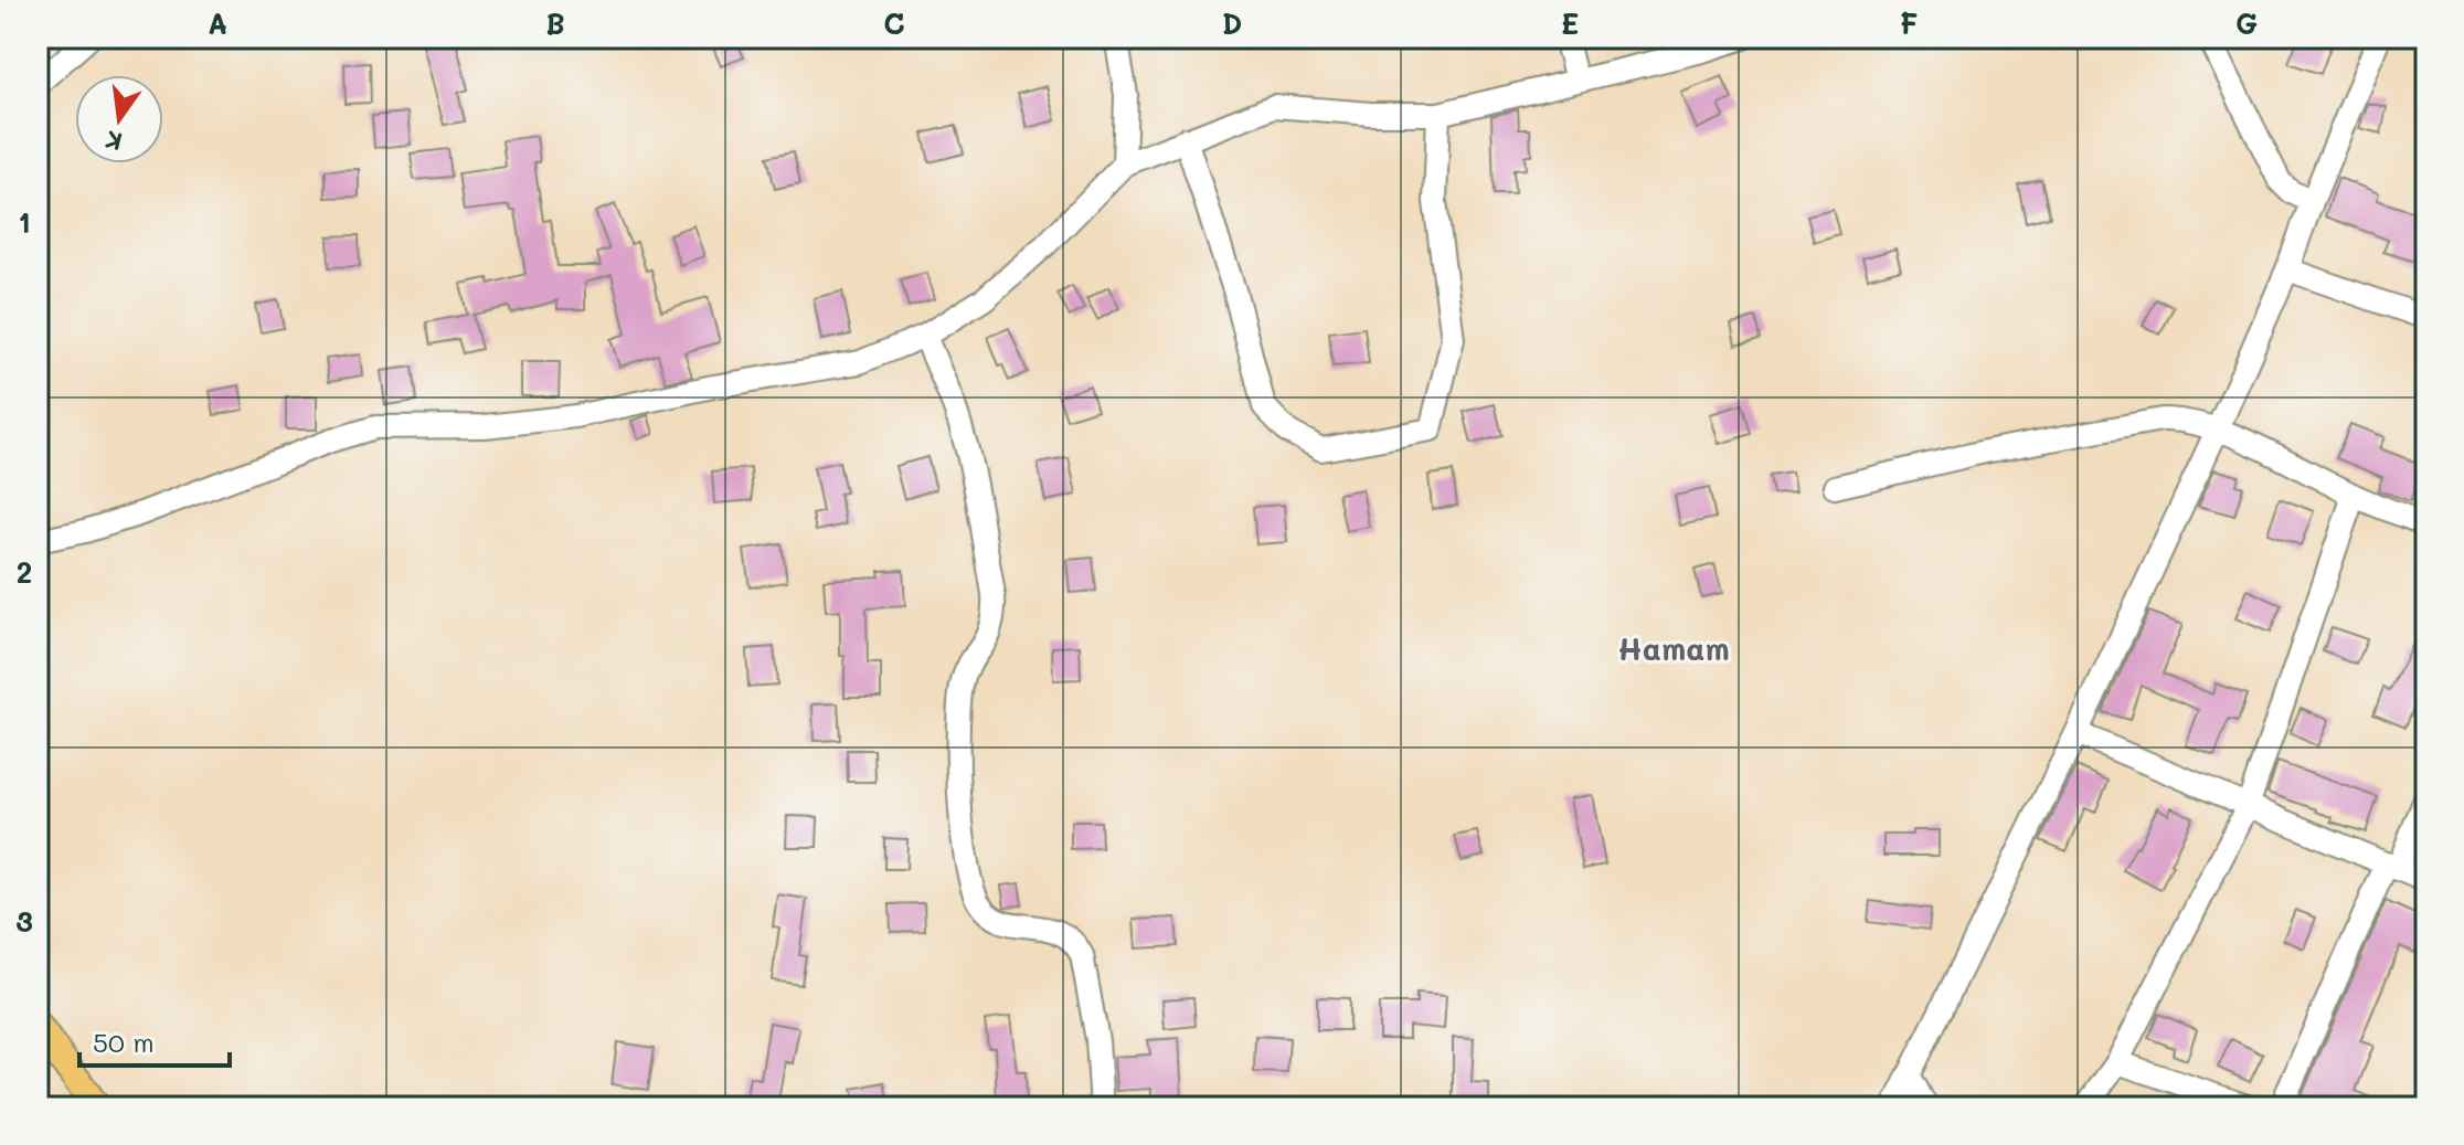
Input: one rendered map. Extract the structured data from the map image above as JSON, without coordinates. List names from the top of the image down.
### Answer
{
  "districts": ["Hamam"],
  "scale_bar": "50 m",
  "north": "bottom",
  "grid": {
    "columns": [
      "A",
      "B",
      "C",
      "D",
      "E",
      "F",
      "G"
    ],
    "rows": ["1", "2", "3"]
  }
}
